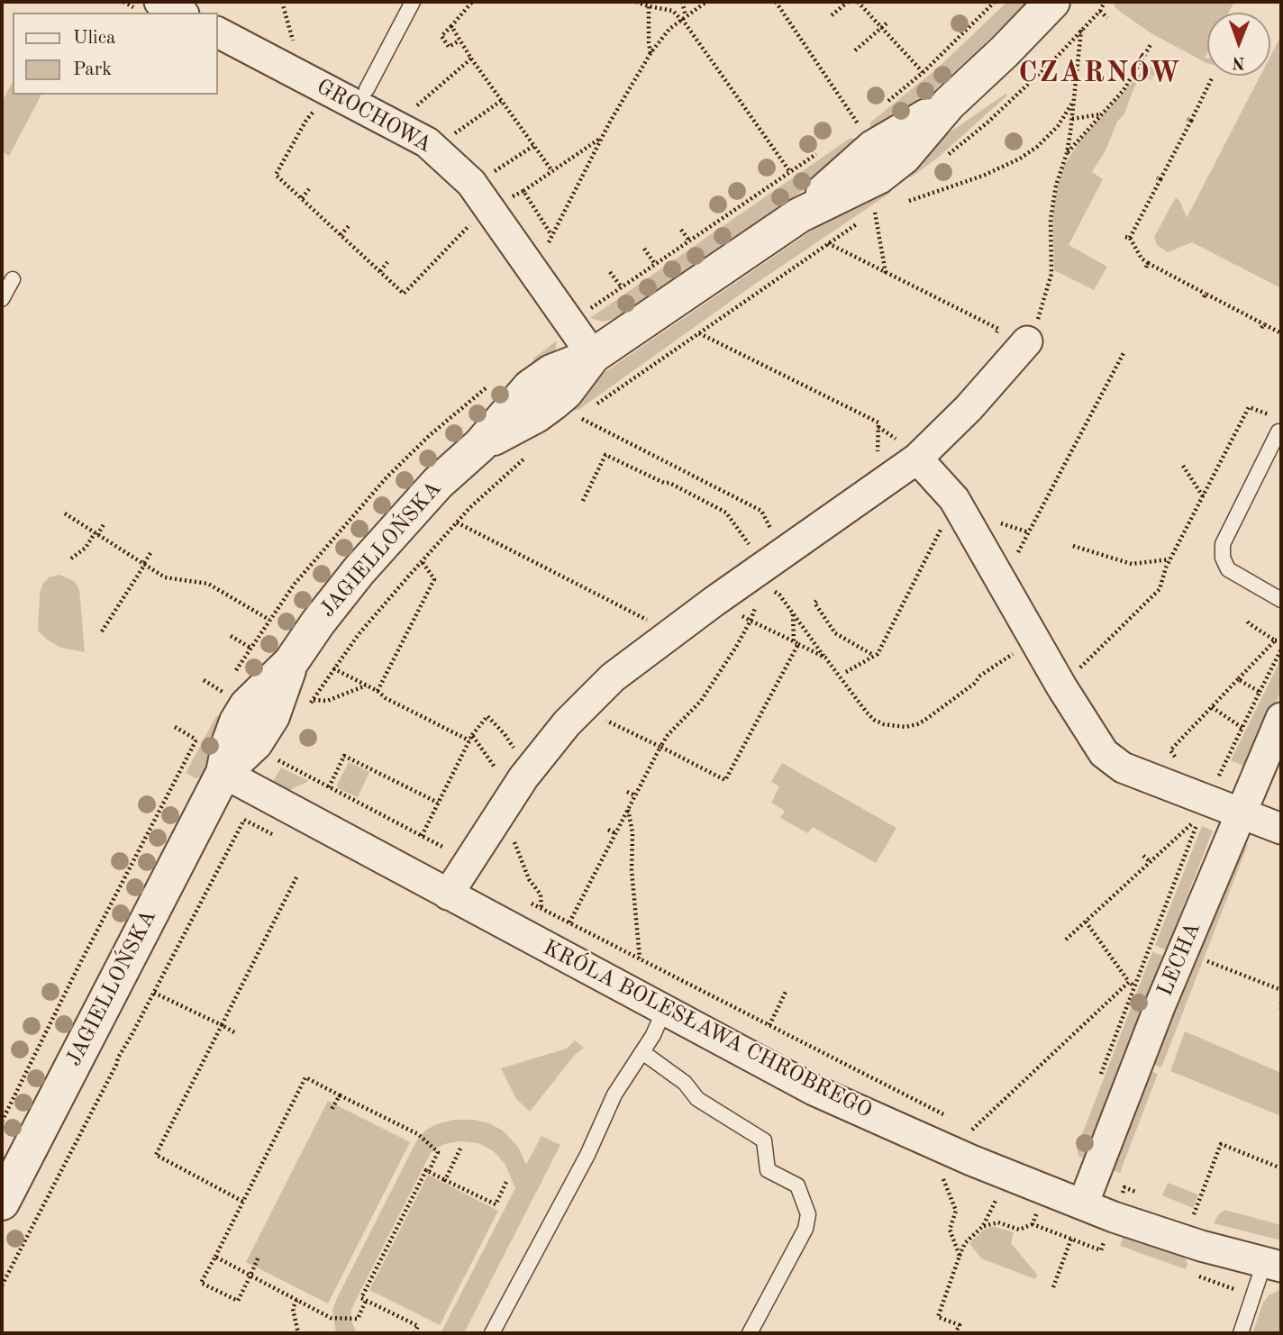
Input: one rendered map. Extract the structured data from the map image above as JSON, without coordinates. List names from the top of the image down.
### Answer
{
  "streets": {
    "street": [
      "GROCHOWA",
      "JAGIELLOŃSKA",
      "LECHA",
      "KRÓLA BOLESŁAWA CHROBREGO"
    ]
  },
  "crossings": [
    ["GROCHOWA", "JAGIELLOŃSKA"],
    ["JAGIELLOŃSKA", "KRÓLA BOLESŁAWA CHROBREGO"],
    ["LECHA", "KRÓLA BOLESŁAWA CHROBREGO"]
  ],
  "districts": ["CZARNÓW"],
  "legend": ["Ulica", "Park"],
  "north": "bottom"
}
